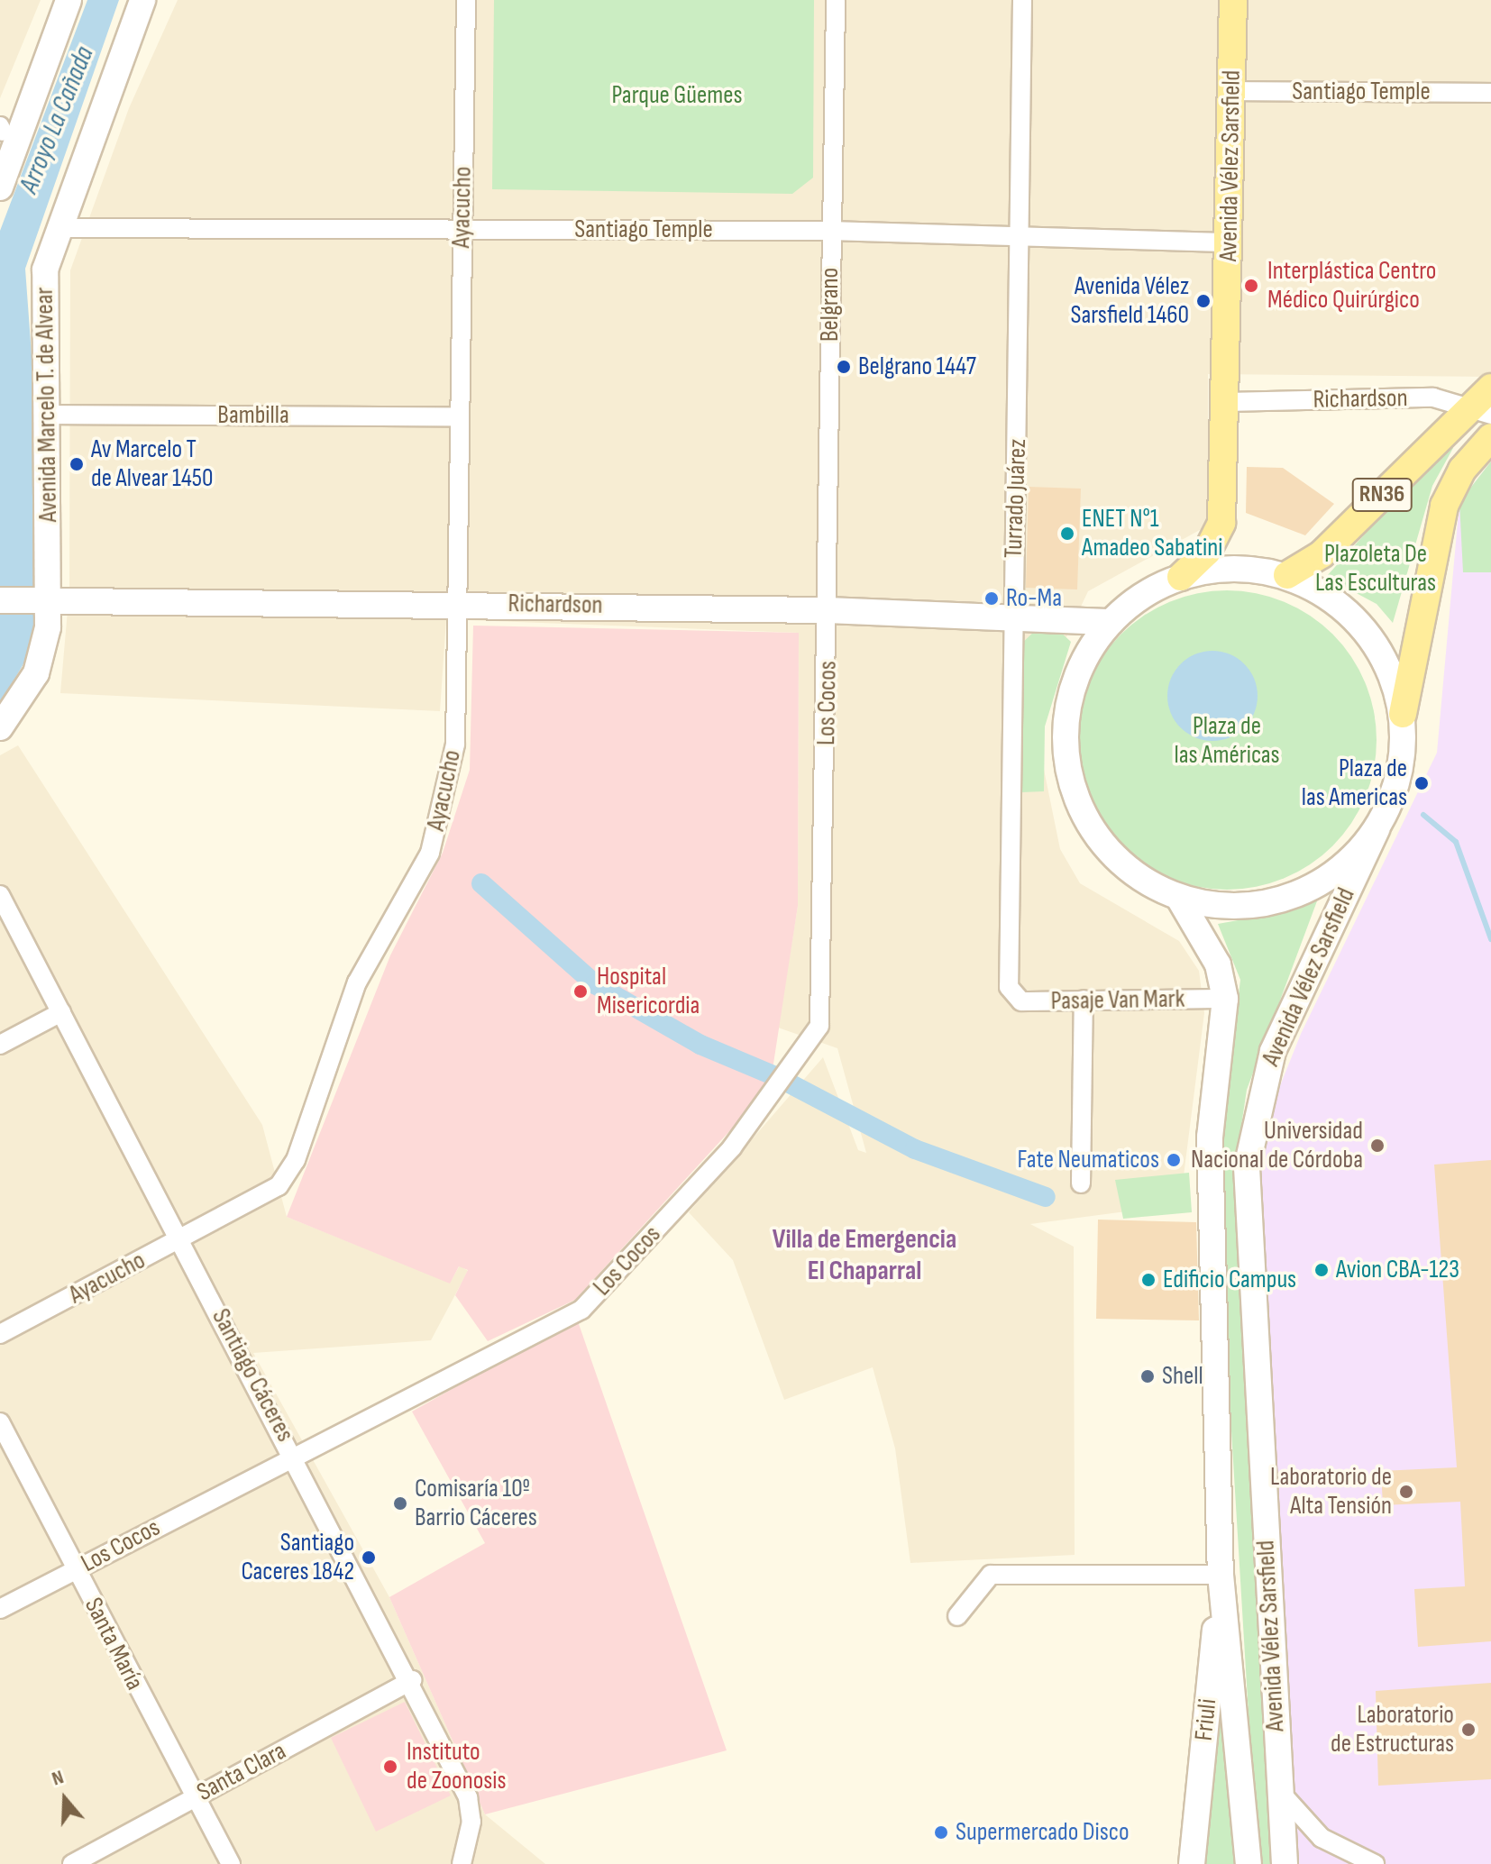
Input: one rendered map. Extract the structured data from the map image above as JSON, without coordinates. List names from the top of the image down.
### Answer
{
  "streets": {
    "main road": [
      "Avenida Vélez Sarsfield",
      "Richardson",
      "Avenida Marcelo T. de Alvear",
      "RN36",
      "Friuli"
    ],
    "street": [
      "Santiago Temple",
      "Ayacucho",
      "Belgrano",
      "Bambilla",
      "Turrado Juárez",
      "Los Cocos",
      "Pasaje Van Mark",
      "Santiago Cáceres",
      "Santa María",
      "Santa Clara"
    ]
  },
  "crossings": [
    ["Santiago Temple", "Avenida Vélez Sarsfield"],
    ["Santiago Temple", "Ayacucho"],
    ["Santiago Temple", "Belgrano"],
    ["Santiago Temple", "Avenida Marcelo T. de Alvear"],
    ["Santiago Temple", "Turrado Juárez"],
    ["Avenida Vélez Sarsfield", "Richardson"],
    ["Avenida Vélez Sarsfield", "RN36"],
    ["Avenida Vélez Sarsfield", "Pasaje Van Mark"],
    ["Avenida Vélez Sarsfield", "Friuli"],
    ["Ayacucho", "Richardson"],
    ["Ayacucho", "Bambilla"],
    ["Ayacucho", "Santiago Cáceres"],
    ["Belgrano", "Richardson"],
    ["Belgrano", "Los Cocos"],
    ["Richardson", "Avenida Marcelo T. de Alvear"],
    ["Richardson", "RN36"],
    ["Richardson", "Turrado Juárez"],
    ["Richardson", "Los Cocos"],
    ["Avenida Marcelo T. de Alvear", "Bambilla"],
    ["Turrado Juárez", "Pasaje Van Mark"],
    ["Los Cocos", "Santiago Cáceres"],
    ["Los Cocos", "Santa María"],
    ["Santiago Cáceres", "Santa Clara"],
    ["Santa María", "Santa Clara"]
  ],
  "districts": ["Villa de Emergencia El Chaparral"],
  "water": ["Arroyo La Cañada"],
  "parks": ["Parque Güemes", "Plazoleta De Las Esculturas", "Plaza de las Américas"],
  "places": [
    "Interplástica Centro Médico Quirúrgico",
    "Avenida Vélez Sarsfield 1460",
    "Belgrano 1447",
    "Av Marcelo T de Alvear 1450",
    "ENET N°1 Amadeo Sabatini",
    "Ro-Ma",
    "Plaza de las Americas",
    "Hospital Misericordia",
    "Universidad Nacional de Córdoba",
    "Fate Neumaticos",
    "Avion CBA-123",
    "Edificio Campus",
    "Shell",
    "Laboratorio de Alta Tensión",
    "Comisaría 10º Barrio Cáceres",
    "Santiago Caceres 1842",
    "Laboratorio de Estructuras",
    "Instituto de Zoonosis",
    "Supermercado Disco"
  ],
  "north": "top"
}
